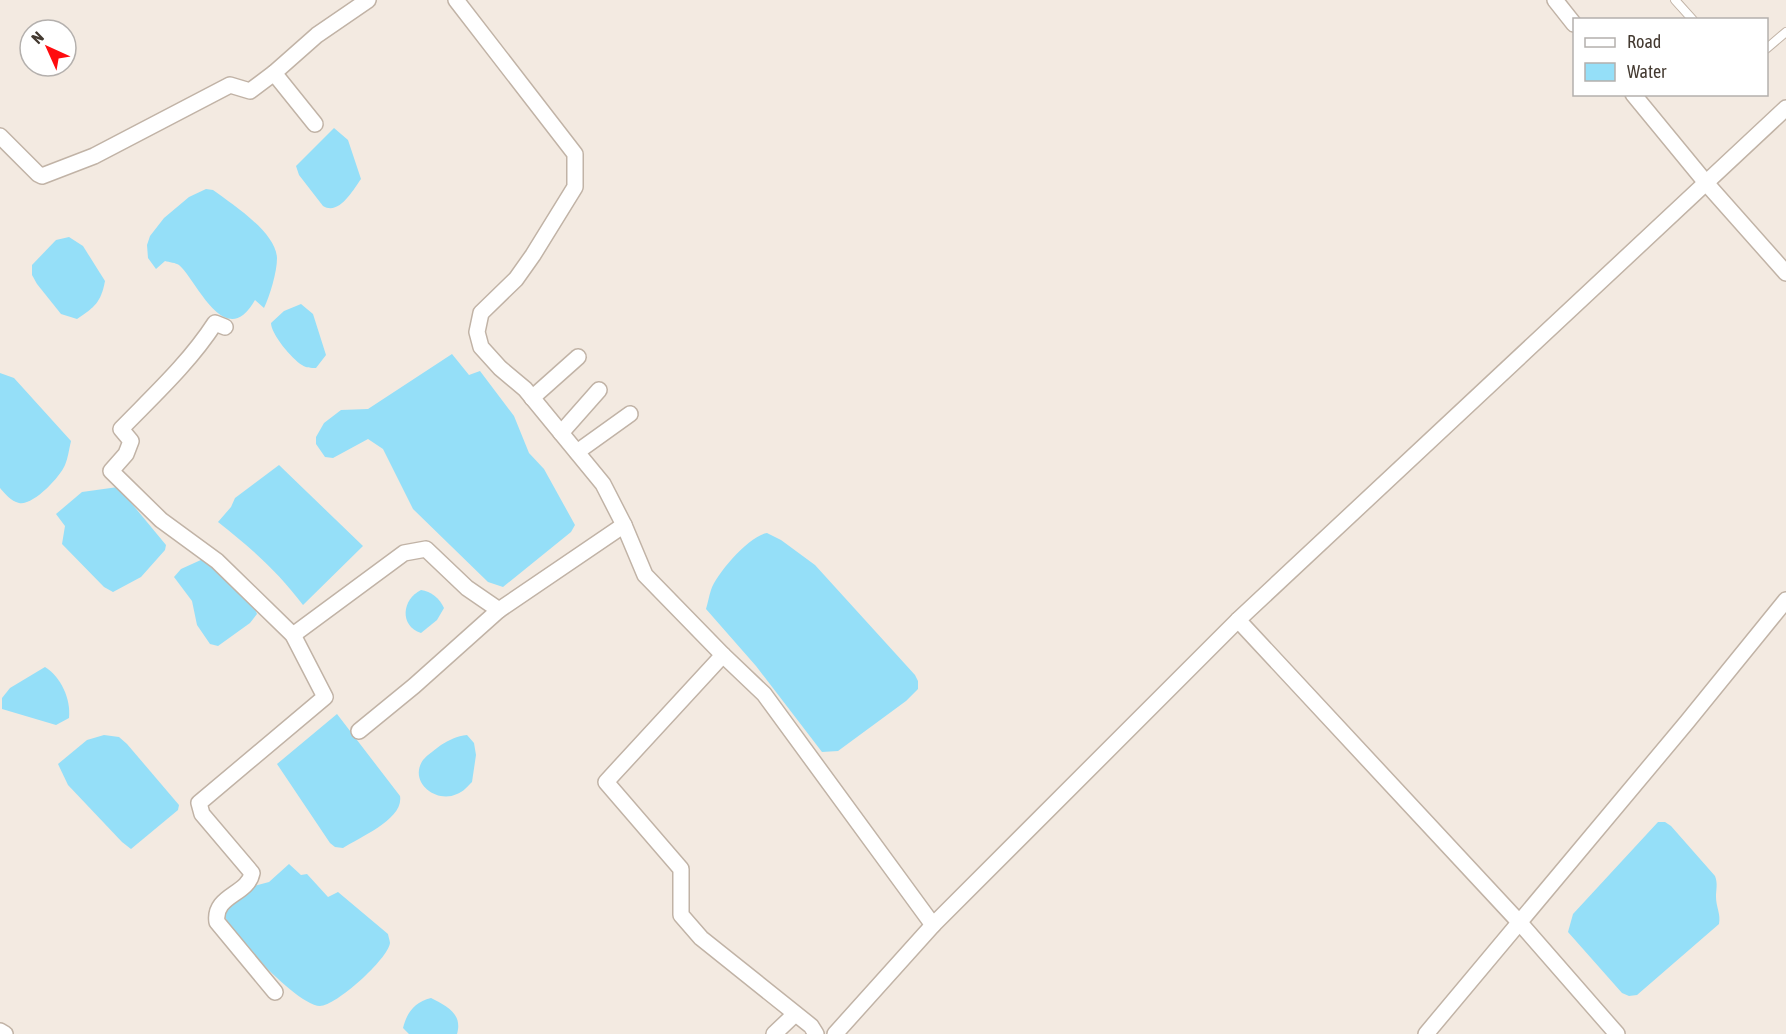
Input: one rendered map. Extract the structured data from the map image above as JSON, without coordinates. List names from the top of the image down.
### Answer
{
  "legend": ["Road", "Water"],
  "north": "top left"
}
